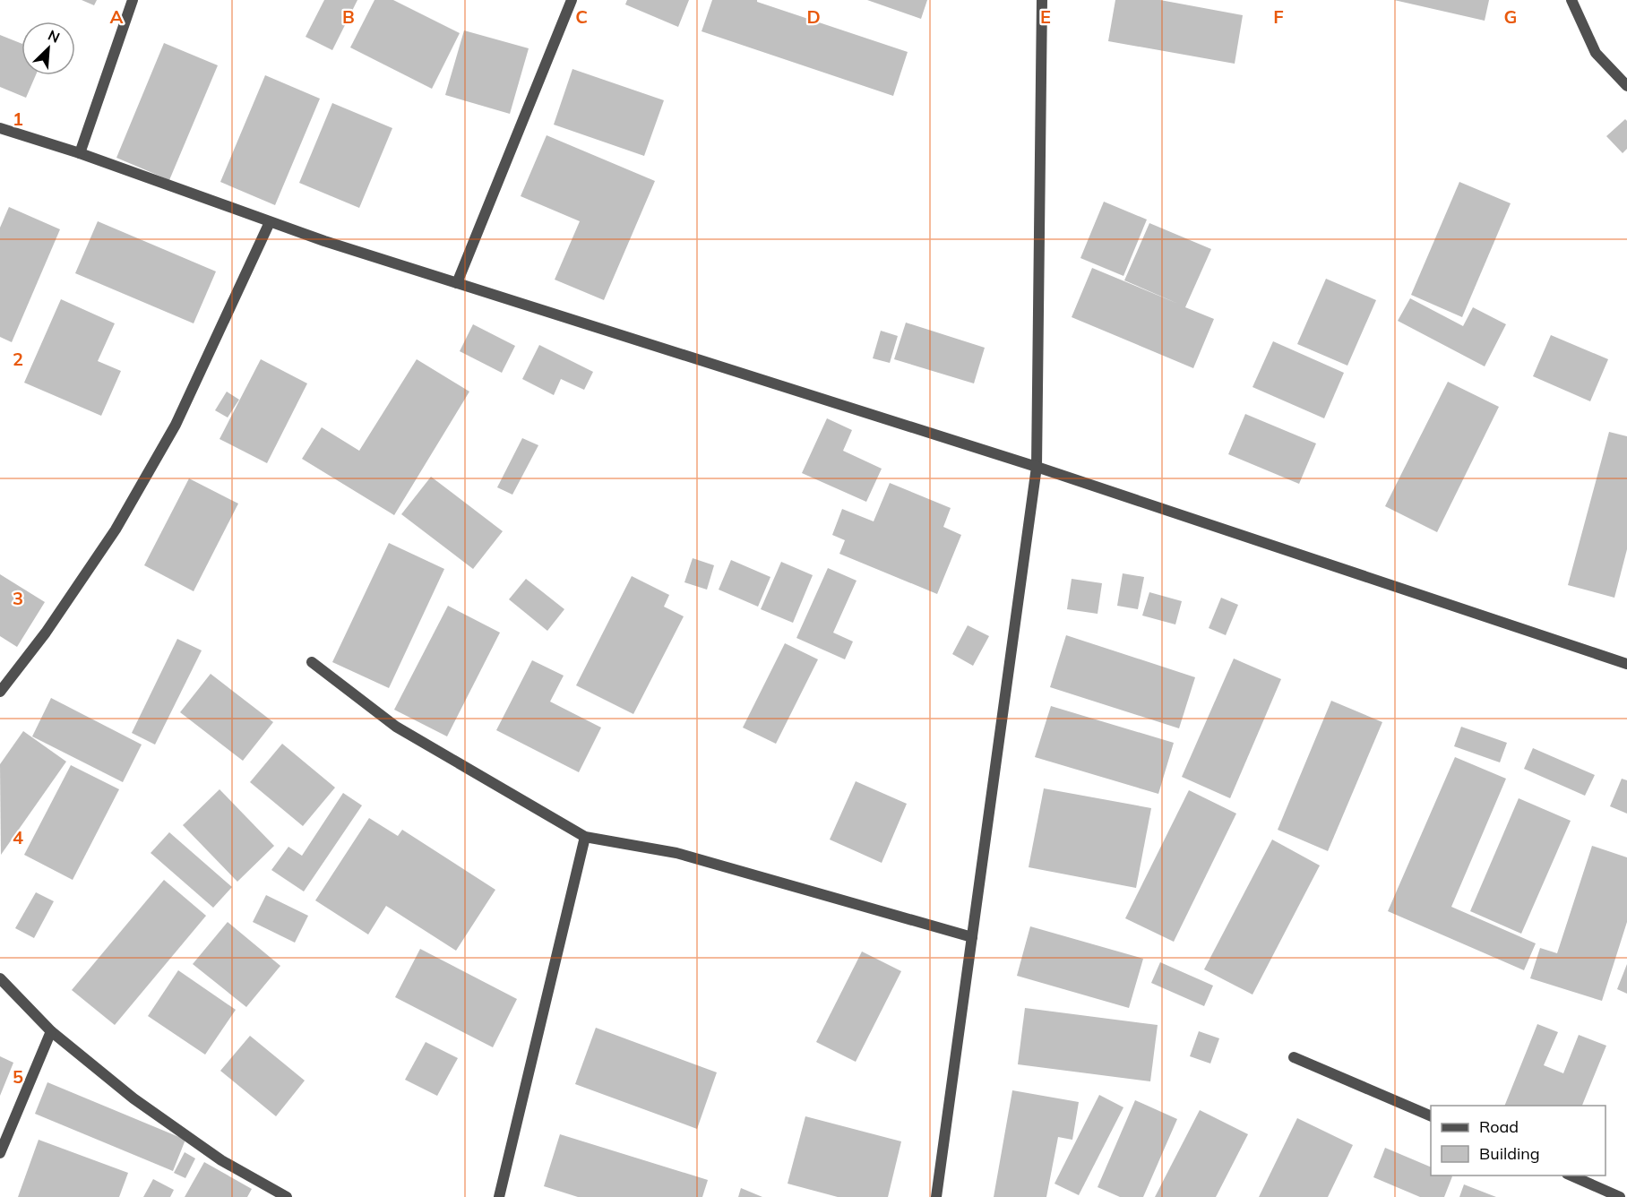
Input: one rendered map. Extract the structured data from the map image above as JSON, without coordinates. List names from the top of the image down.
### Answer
{
  "legend": ["Road", "Building"],
  "north": "top right",
  "grid": {
    "columns": [
      "A",
      "B",
      "C",
      "D",
      "E",
      "F",
      "G"
    ],
    "rows": [
      "1",
      "2",
      "3",
      "4",
      "5"
    ]
  }
}
